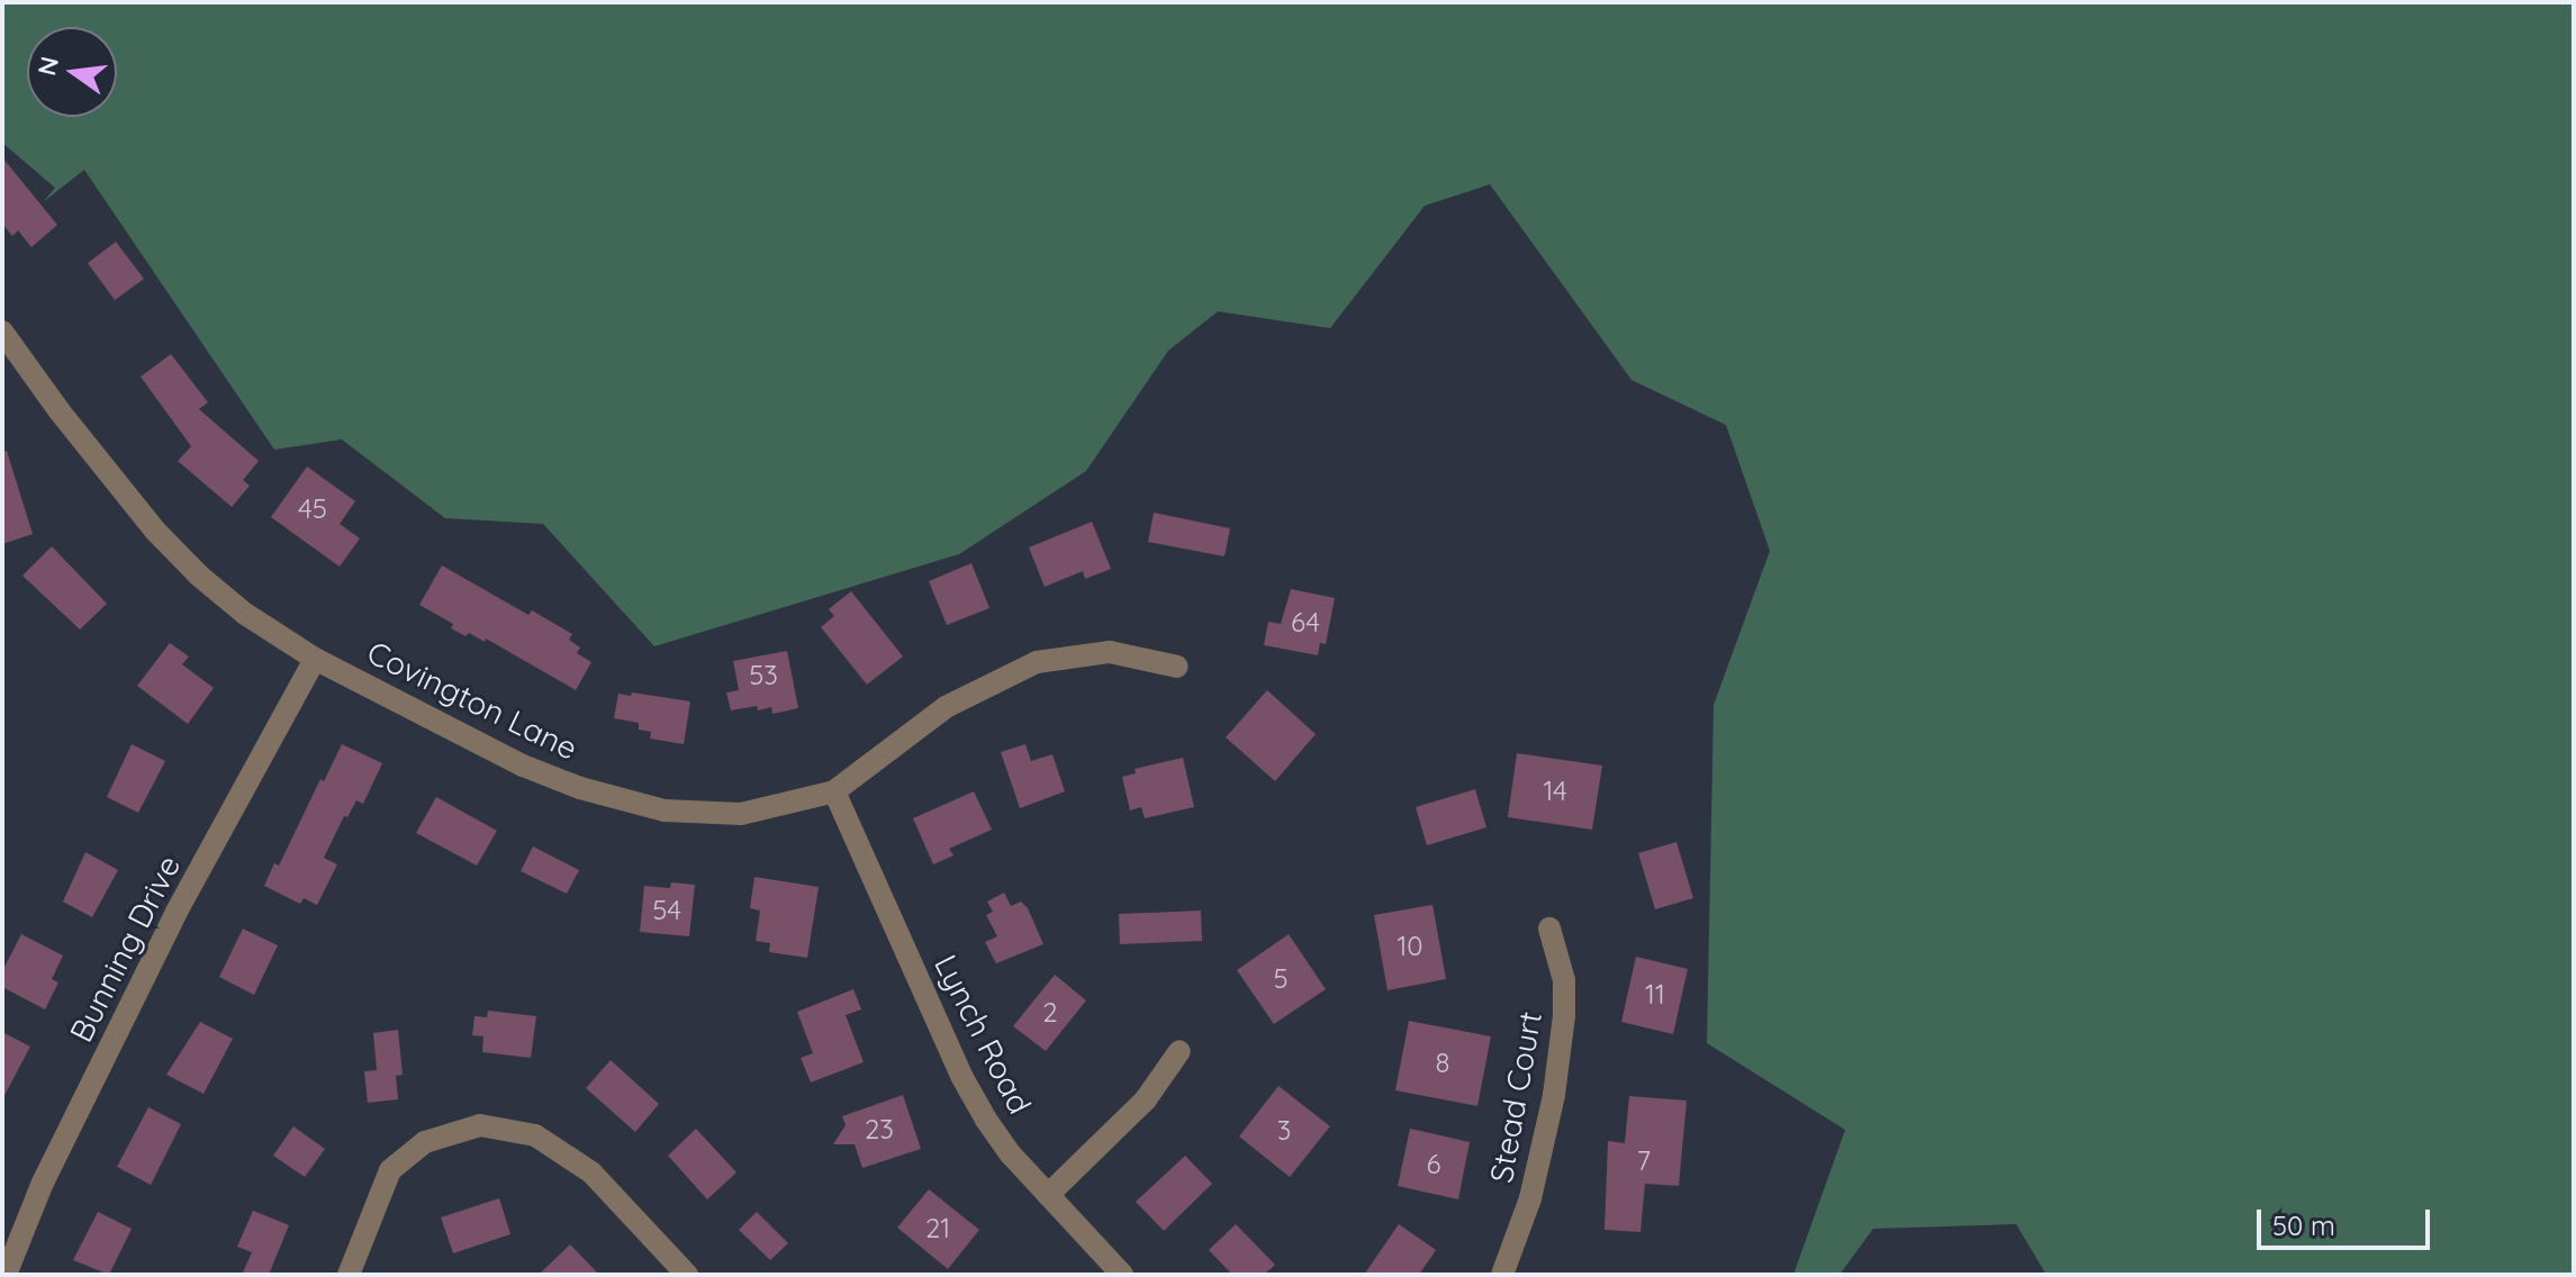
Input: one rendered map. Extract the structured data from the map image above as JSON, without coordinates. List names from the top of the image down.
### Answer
{
  "streets": {
    "street": [
      "Covington Lane",
      "Bunning Drive",
      "Lynch Road",
      "Stead Court"
    ]
  },
  "crossings": [
    ["Covington Lane", "Bunning Drive"],
    ["Covington Lane", "Lynch Road"]
  ],
  "house_numbers": [
    "45",
    "64",
    "53",
    "14",
    "54",
    "10",
    "5",
    "11",
    "2",
    "8",
    "23",
    "3",
    "7",
    "6",
    "21"
  ],
  "scale_bar": "50 m",
  "north": "left"
}
